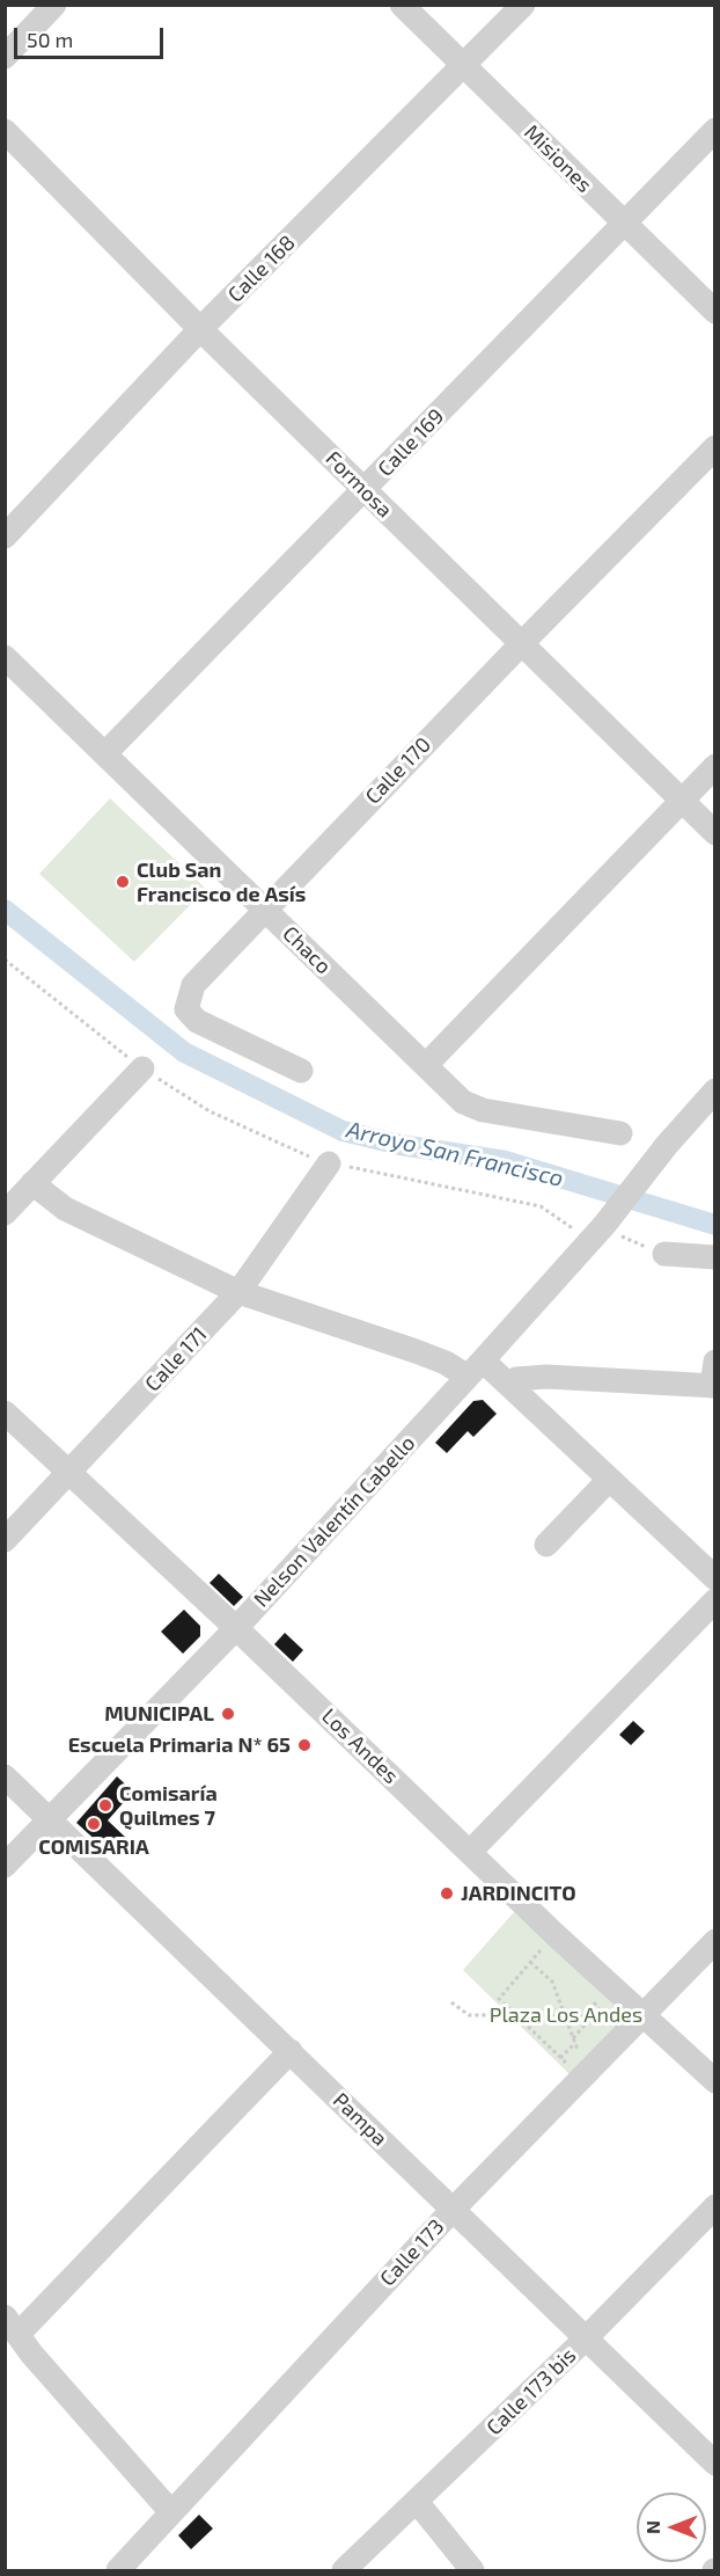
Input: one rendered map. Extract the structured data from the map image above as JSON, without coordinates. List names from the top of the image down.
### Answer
{
  "streets": {
    "street": [
      "Misiones",
      "Calle 168",
      "Calle 169",
      "Formosa",
      "Calle 170",
      "Chaco",
      "Calle 171",
      "Nelson Valentín Cabello",
      "Los Andes",
      "Pampa",
      "Calle 173",
      "Calle 173 bis"
    ]
  },
  "crossings": [
    ["Misiones", "Calle 168"],
    ["Misiones", "Calle 169"],
    ["Calle 168", "Formosa"],
    ["Calle 169", "Formosa"],
    ["Calle 169", "Chaco"],
    ["Formosa", "Calle 170"],
    ["Calle 170", "Chaco"],
    ["Calle 171", "Los Andes"],
    ["Nelson Valentín Cabello", "Los Andes"],
    ["Nelson Valentín Cabello", "Pampa"],
    ["Los Andes", "Calle 173"],
    ["Pampa", "Calle 173"],
    ["Pampa", "Calle 173 bis"]
  ],
  "water": ["Arroyo San Francisco"],
  "parks": ["Plaza Los Andes"],
  "places": [
    "Club San Francisco de Asís",
    "MUNICIPAL",
    "Escuela Primaria N* 65",
    "Comisaría Quilmes 7",
    "COMISARIA",
    "JARDINCITO"
  ],
  "scale_bar": "50 m",
  "north": "left"
}
